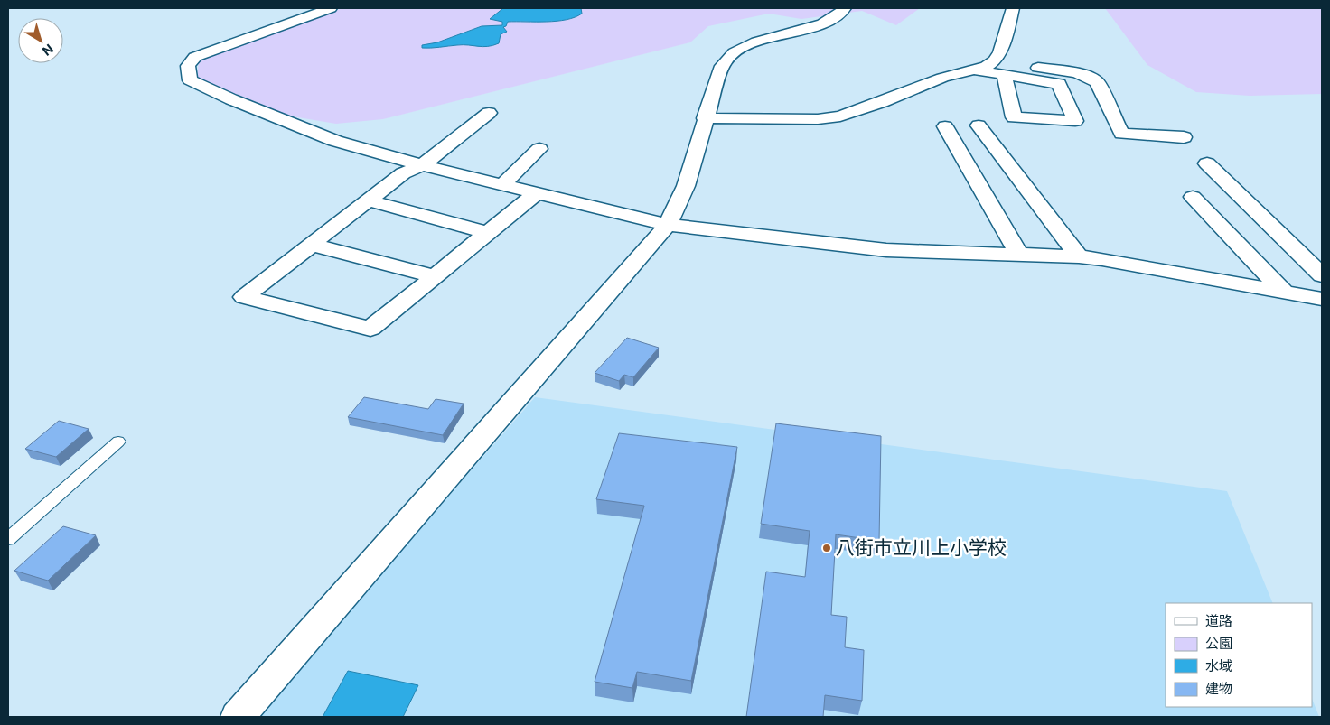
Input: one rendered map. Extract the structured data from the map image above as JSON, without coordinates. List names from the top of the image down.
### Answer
{
  "places": ["八街市立川上小学校"],
  "legend": [
    "道路",
    "公園",
    "水域",
    "建物"
  ],
  "north": "bottom right"
}
